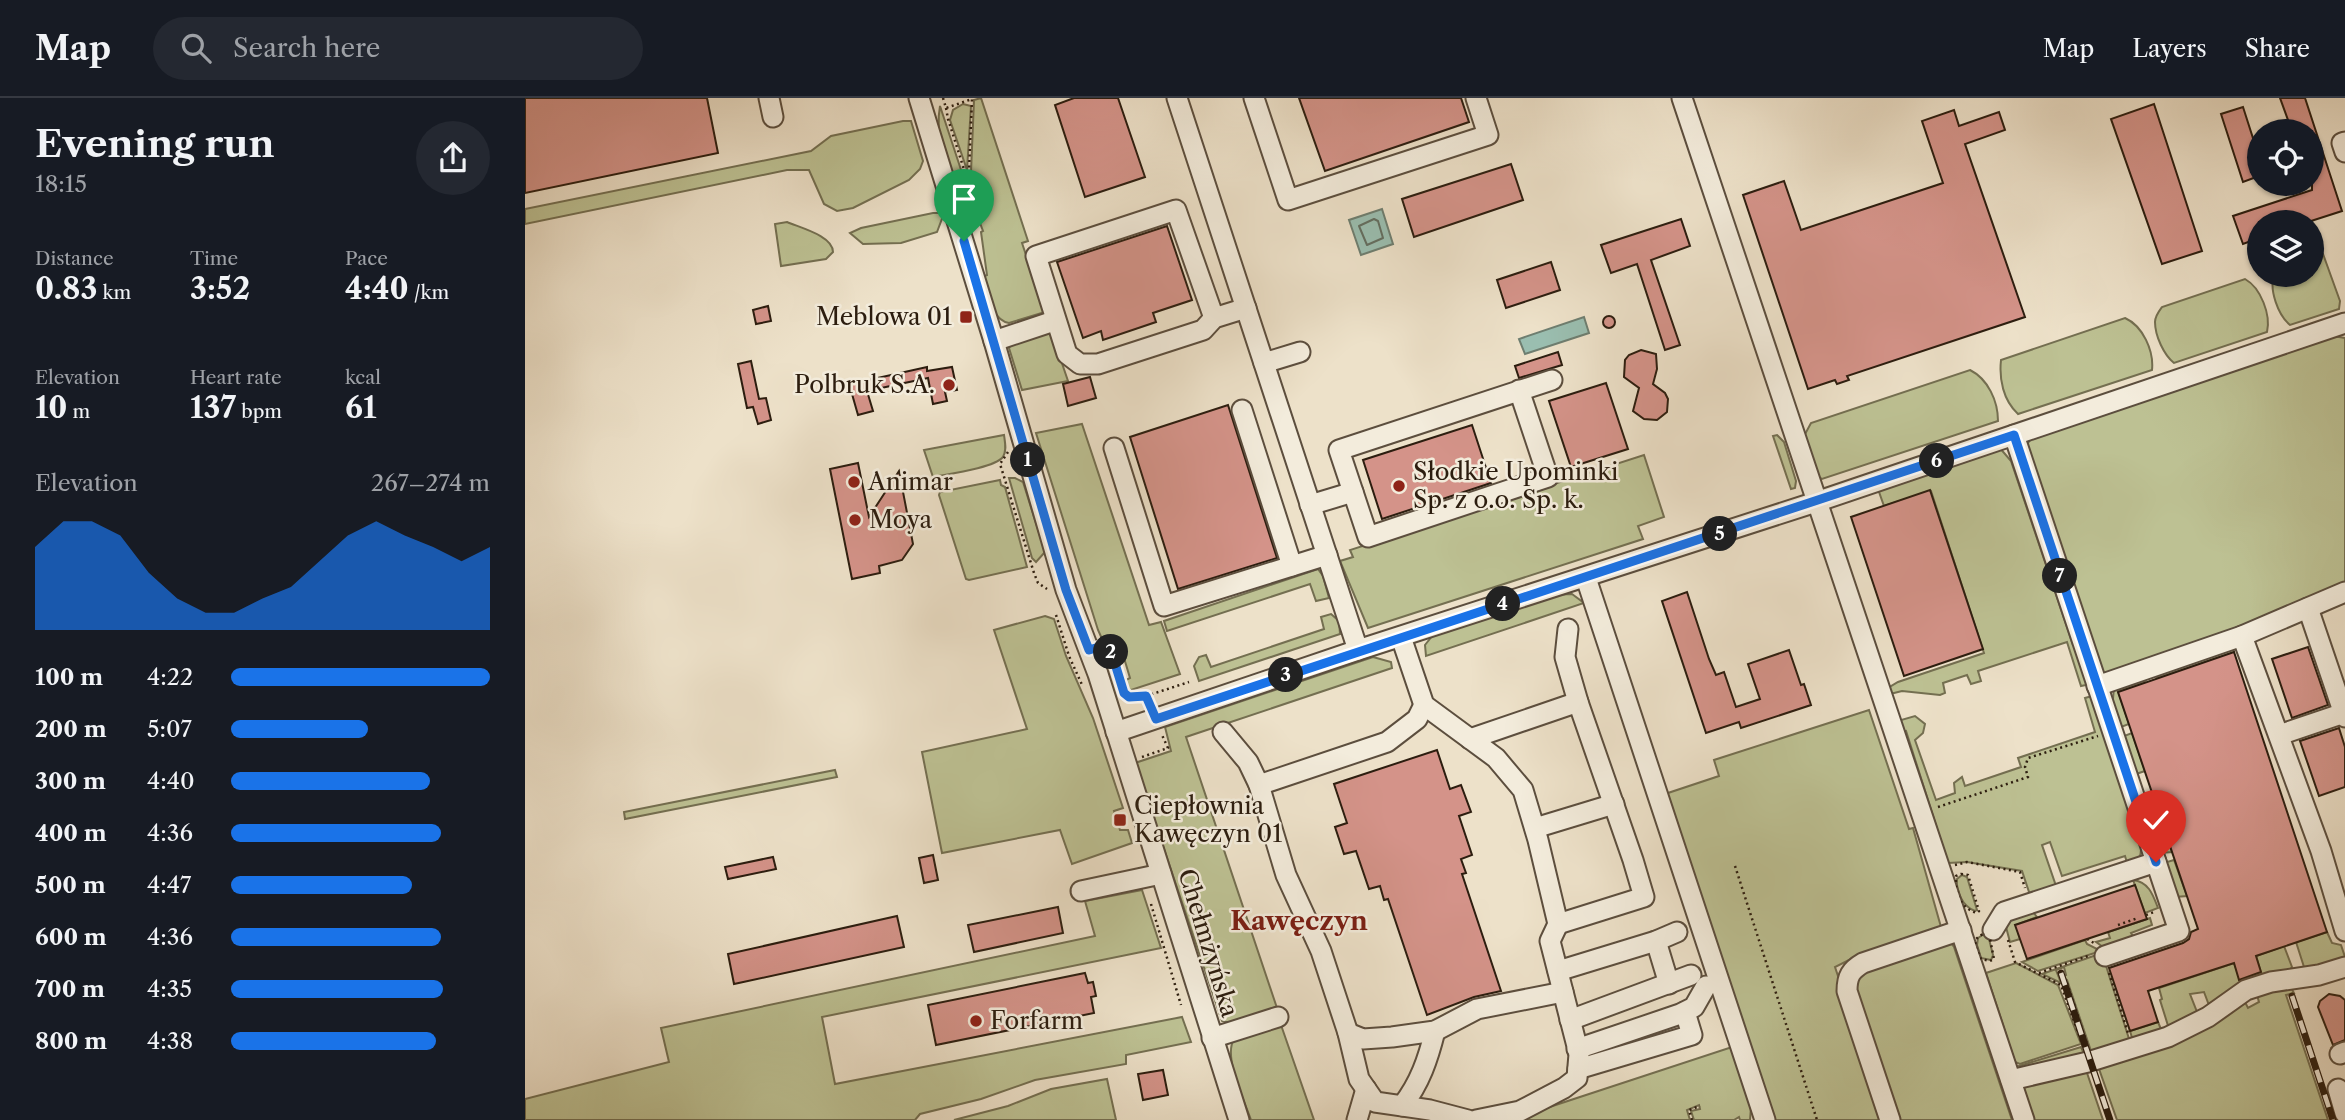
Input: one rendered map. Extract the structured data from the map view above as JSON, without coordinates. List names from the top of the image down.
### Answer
{
  "streets": {
    "street": ["Chełmżyńska"]
  },
  "districts": ["Kawęczyn"],
  "places": {
    "transit": ["Meblowa 01", "Ciepłownia Kawęczyn 01"],
    "other": [
      "Polbruk S.A.",
      "Animar",
      "Słodkie Upominki Sp. z o.o. Sp. k.",
      "Moya",
      "Forfarm"
    ]
  },
  "page": {
    "header": "Map",
    "search": "Search here",
    "nav": ["Map", "Layers", "Share"],
    "heading": ["Evening run", "18:15"],
    "stats": [
      ["Distance", "0.83 km"],
      ["Time", "3:52"],
      ["Pace", "4:40 /km"],
      ["Elevation", "10 m"],
      ["Heart rate", "137 bpm"],
      ["kcal", "61"]
    ],
    "pins": [
      "1",
      "6",
      "5",
      "7",
      "4",
      "2",
      "3"
    ],
    "chart": ["Elevation", "267–274 m"],
    "list": [
      {
        "name": "100 m",
        "note": "4:22"
      },
      {
        "name": "200 m",
        "note": "5:07"
      },
      {
        "name": "300 m",
        "note": "4:40"
      },
      {
        "name": "400 m",
        "note": "4:36"
      },
      {
        "name": "500 m",
        "note": "4:47"
      },
      {
        "name": "600 m",
        "note": "4:36"
      },
      {
        "name": "700 m",
        "note": "4:35"
      },
      {
        "name": "800 m",
        "note": "4:38"
      }
    ]
  }
}
